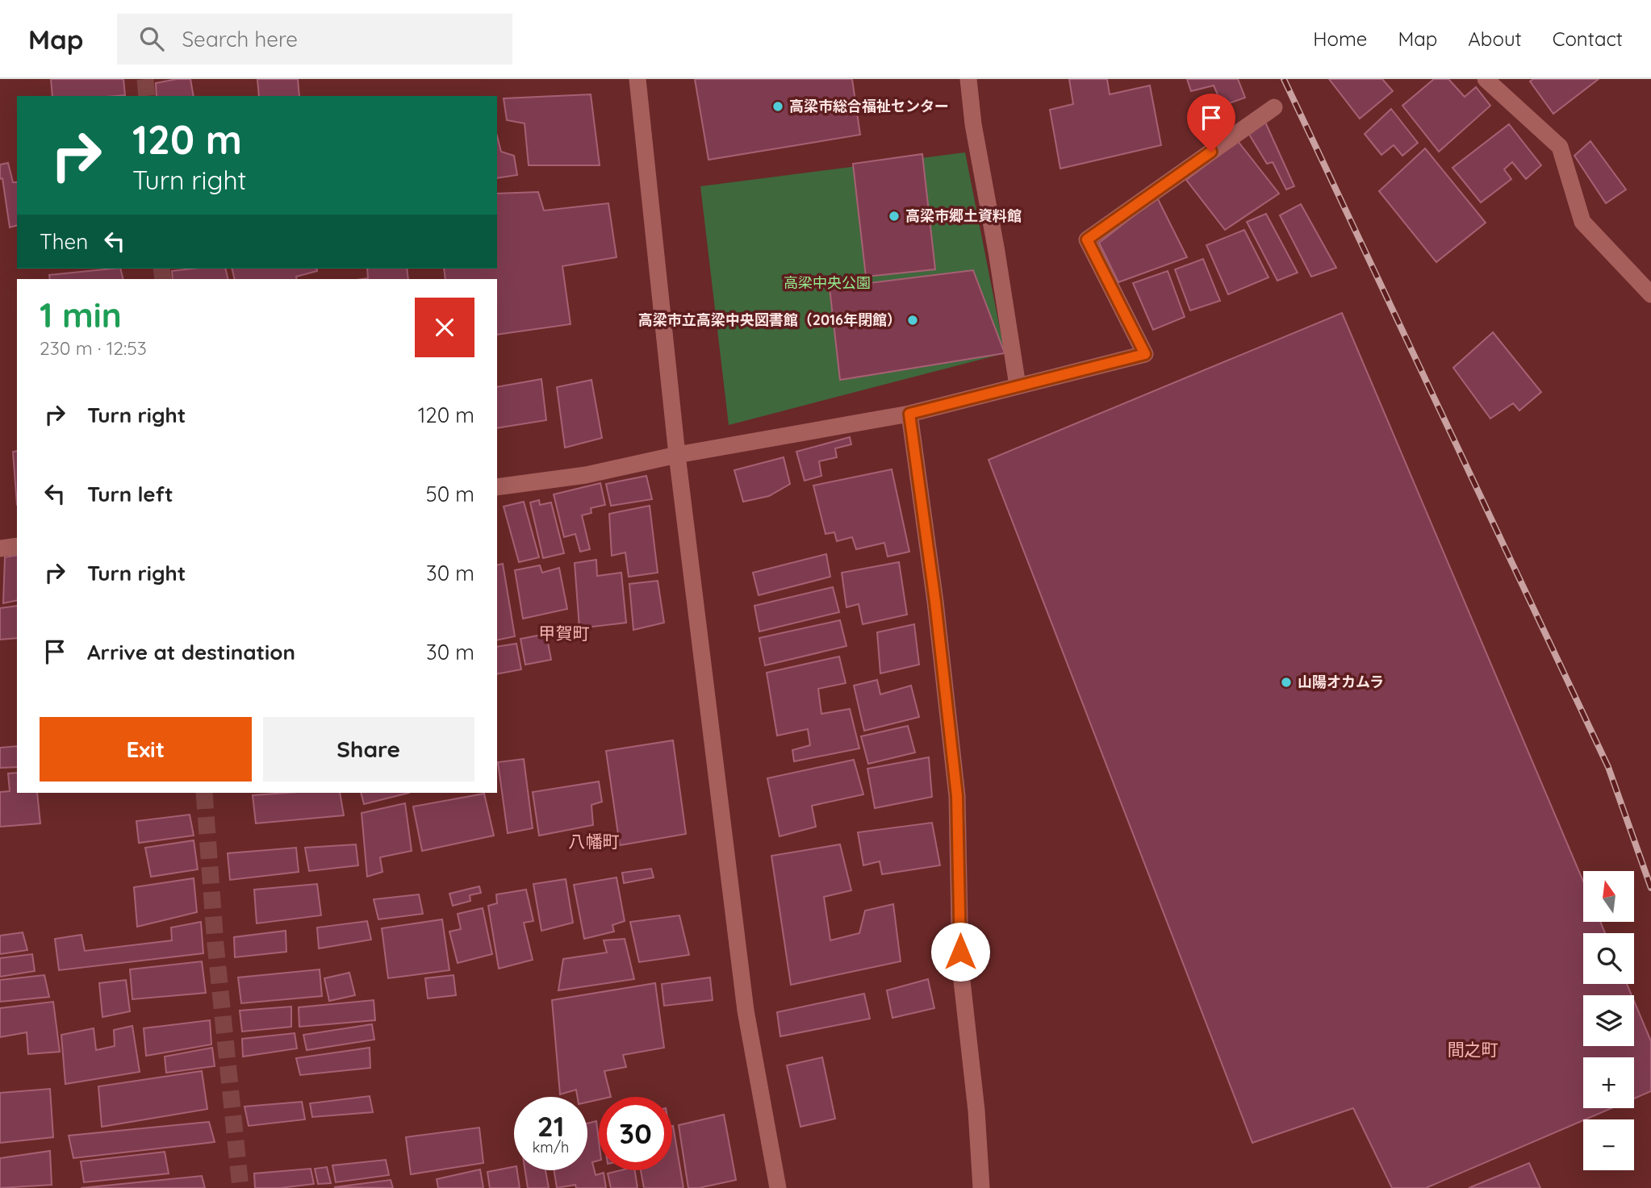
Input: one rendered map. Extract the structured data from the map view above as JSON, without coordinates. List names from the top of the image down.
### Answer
{
  "districts": ["甲賀町", "八幡町", "間之町"],
  "parks": ["高梁中央公園"],
  "places": [
    "高梁市総合福祉センター",
    "高梁市郷土資料館",
    "高梁市立高梁中央図書館（2016年閉館）",
    "山陽オカムラ"
  ],
  "north": "top",
  "page": {
    "header": "Map",
    "search": "Search here",
    "nav": [
      "Home",
      "Map",
      "About",
      "Contact"
    ],
    "turn": ["120 m", "Turn right"],
    "then": "Then",
    "heading": ["1 min", "230 m · 12:53"],
    "list": [
      {
        "name": "Turn right",
        "value": "120 m"
      },
      {
        "name": "Turn left",
        "value": "50 m"
      },
      {
        "name": "Turn right",
        "value": "30 m"
      },
      {
        "name": "Arrive at destination",
        "value": "30 m"
      }
    ],
    "buttons": ["Exit", "Share"],
    "map_buttons": ["+", "−"],
    "speed": "21 km/h",
    "limit": "30"
  }
}
